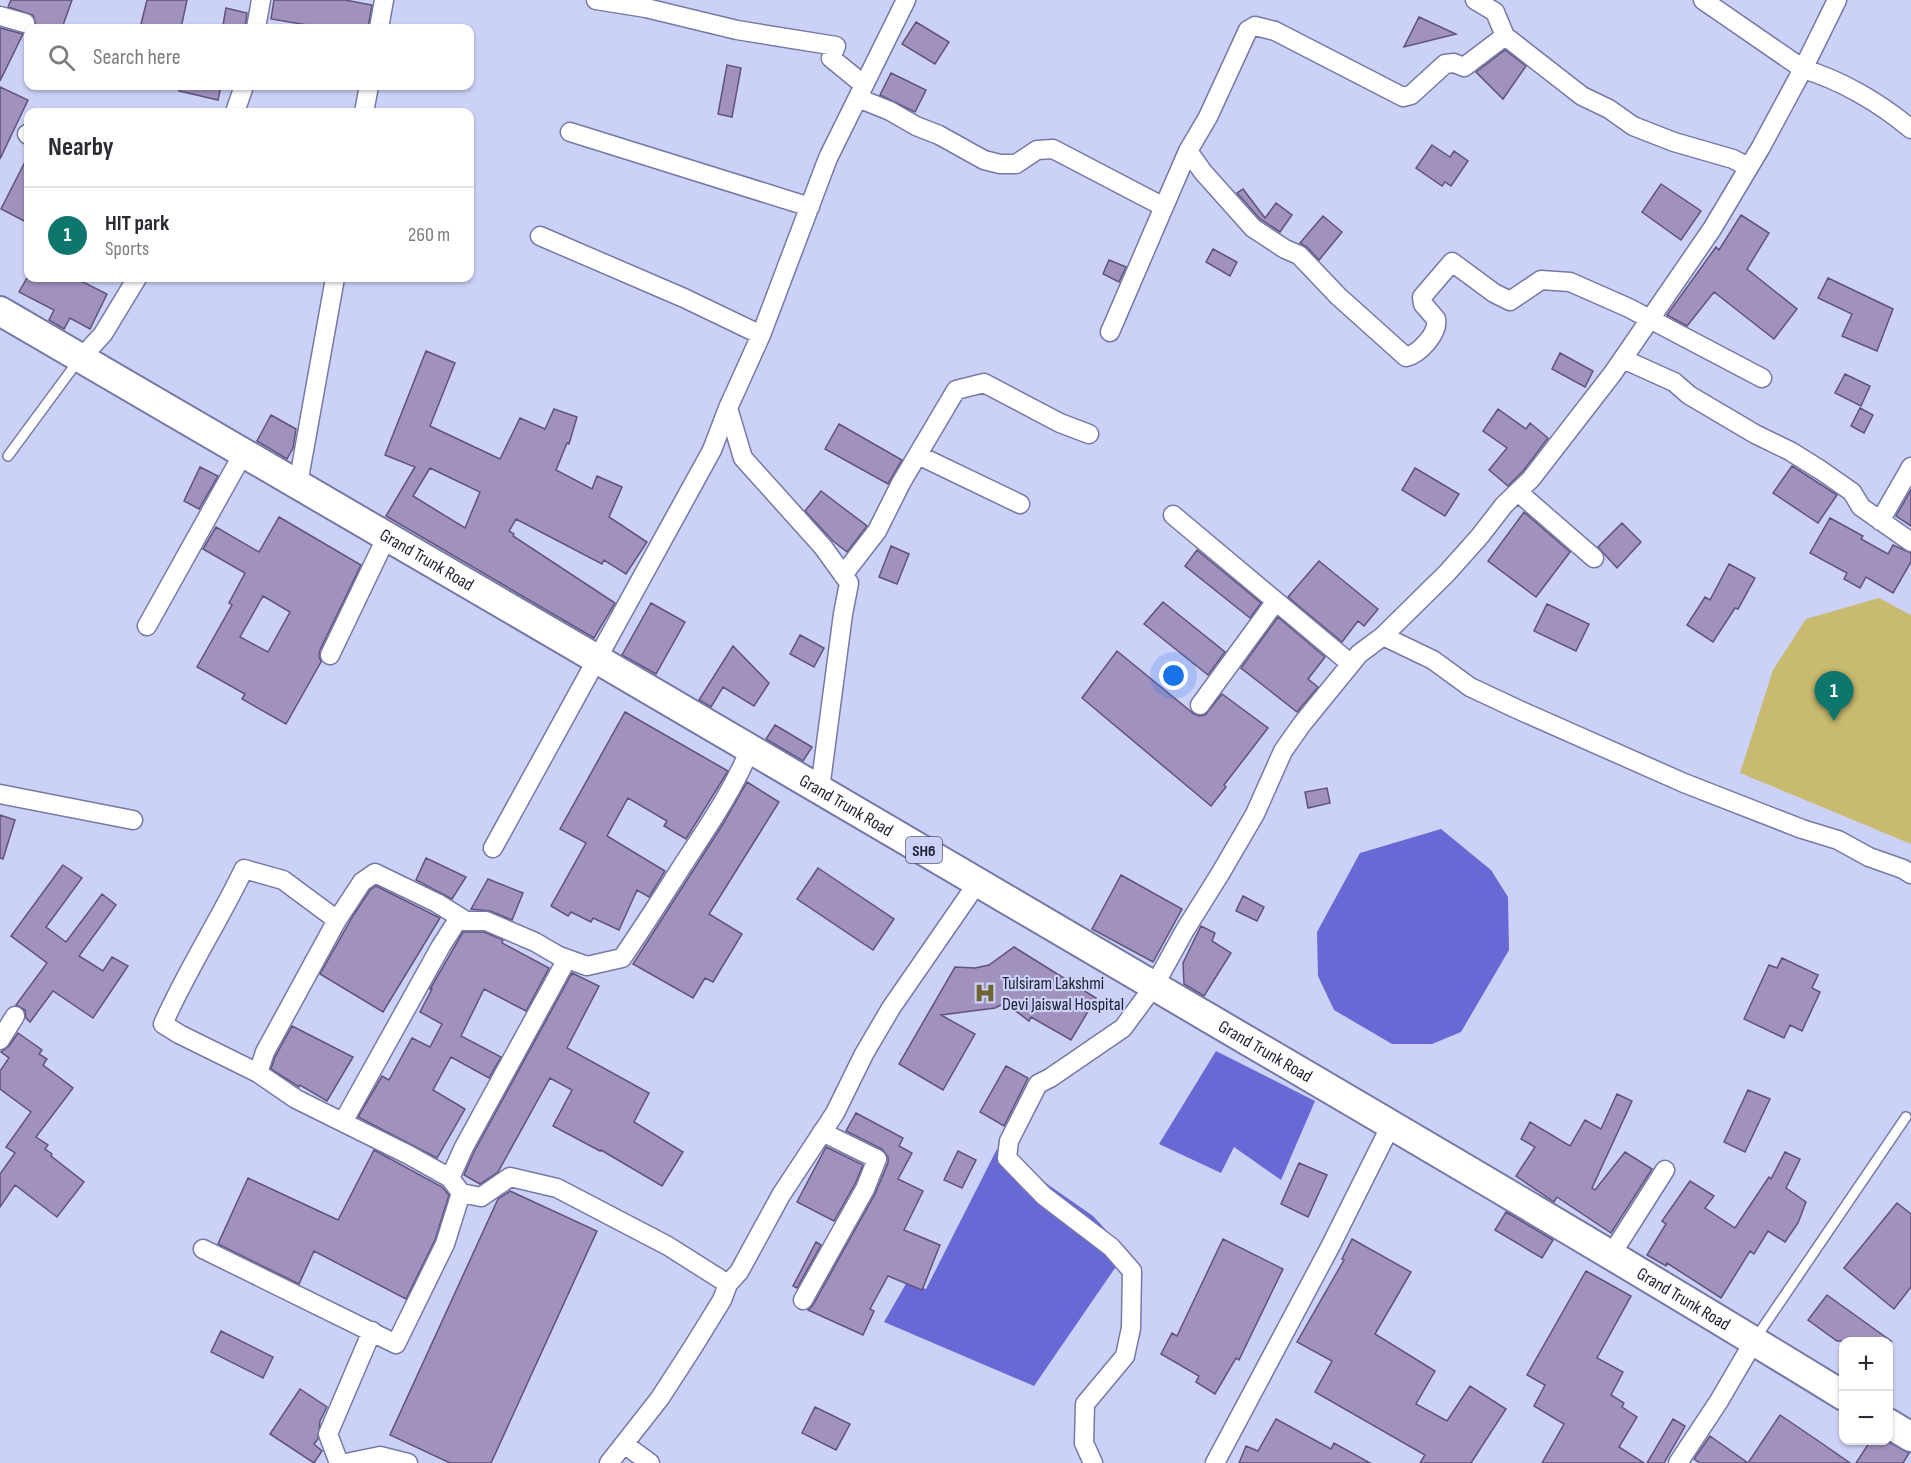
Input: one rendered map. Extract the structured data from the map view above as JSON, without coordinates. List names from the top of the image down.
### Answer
{
  "streets": {
    "main road": ["Grand Trunk Road", "SH6"]
  },
  "places": {
    "hospital": ["Tulsiram Lakshmi Devi Jaiswal Hospital"]
  },
  "page": {
    "search": "Search here",
    "heading": "Nearby",
    "list": [
      {
        "mark": "1",
        "name": "HIT park",
        "note": "Sports",
        "value": "260 m"
      }
    ],
    "pins": "1",
    "map_buttons": ["+", "−"]
  }
}
